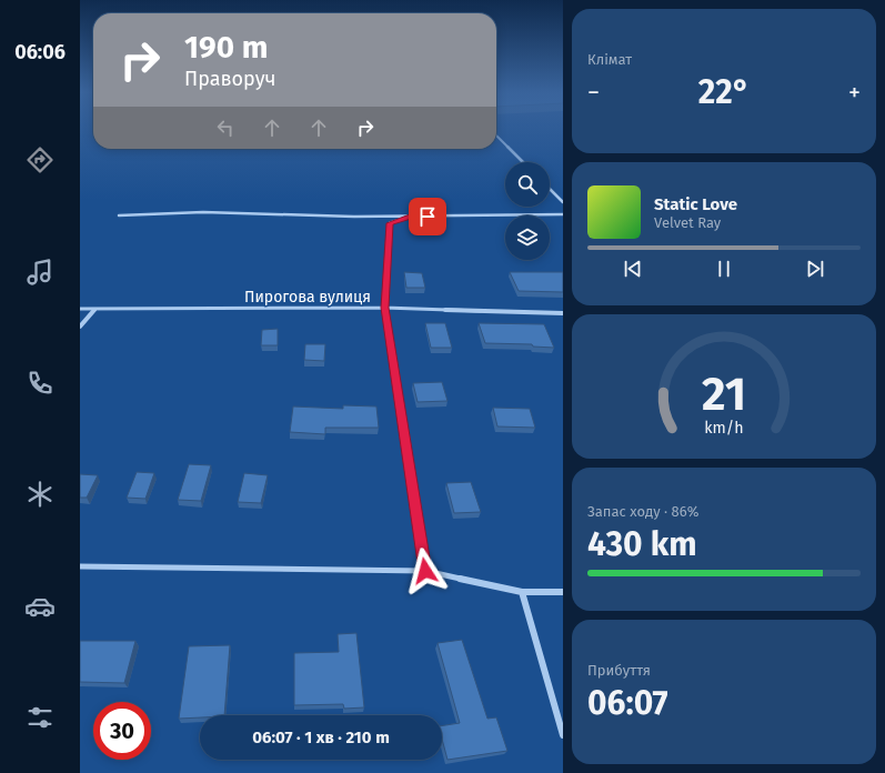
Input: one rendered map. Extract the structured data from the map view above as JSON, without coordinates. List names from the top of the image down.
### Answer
{
  "streets": {
    "street": ["Пирогова вулиця"]
  },
  "page": {
    "tabs": "06:06",
    "tile": [
      "Клімат",
      ["Запас ходу · 86%", "430 km"],
      ["Прибуття", "06:07"]
    ],
    "turn": ["190 m", "Праворуч"],
    "heat": ["−", "22°", "+"],
    "song": ["Static Love", "Velvet Ray"],
    "limit": "30",
    "trip": "06:07 · 1 хв · 210 m",
    "gauge": ["21", "km/h"]
  }
}
